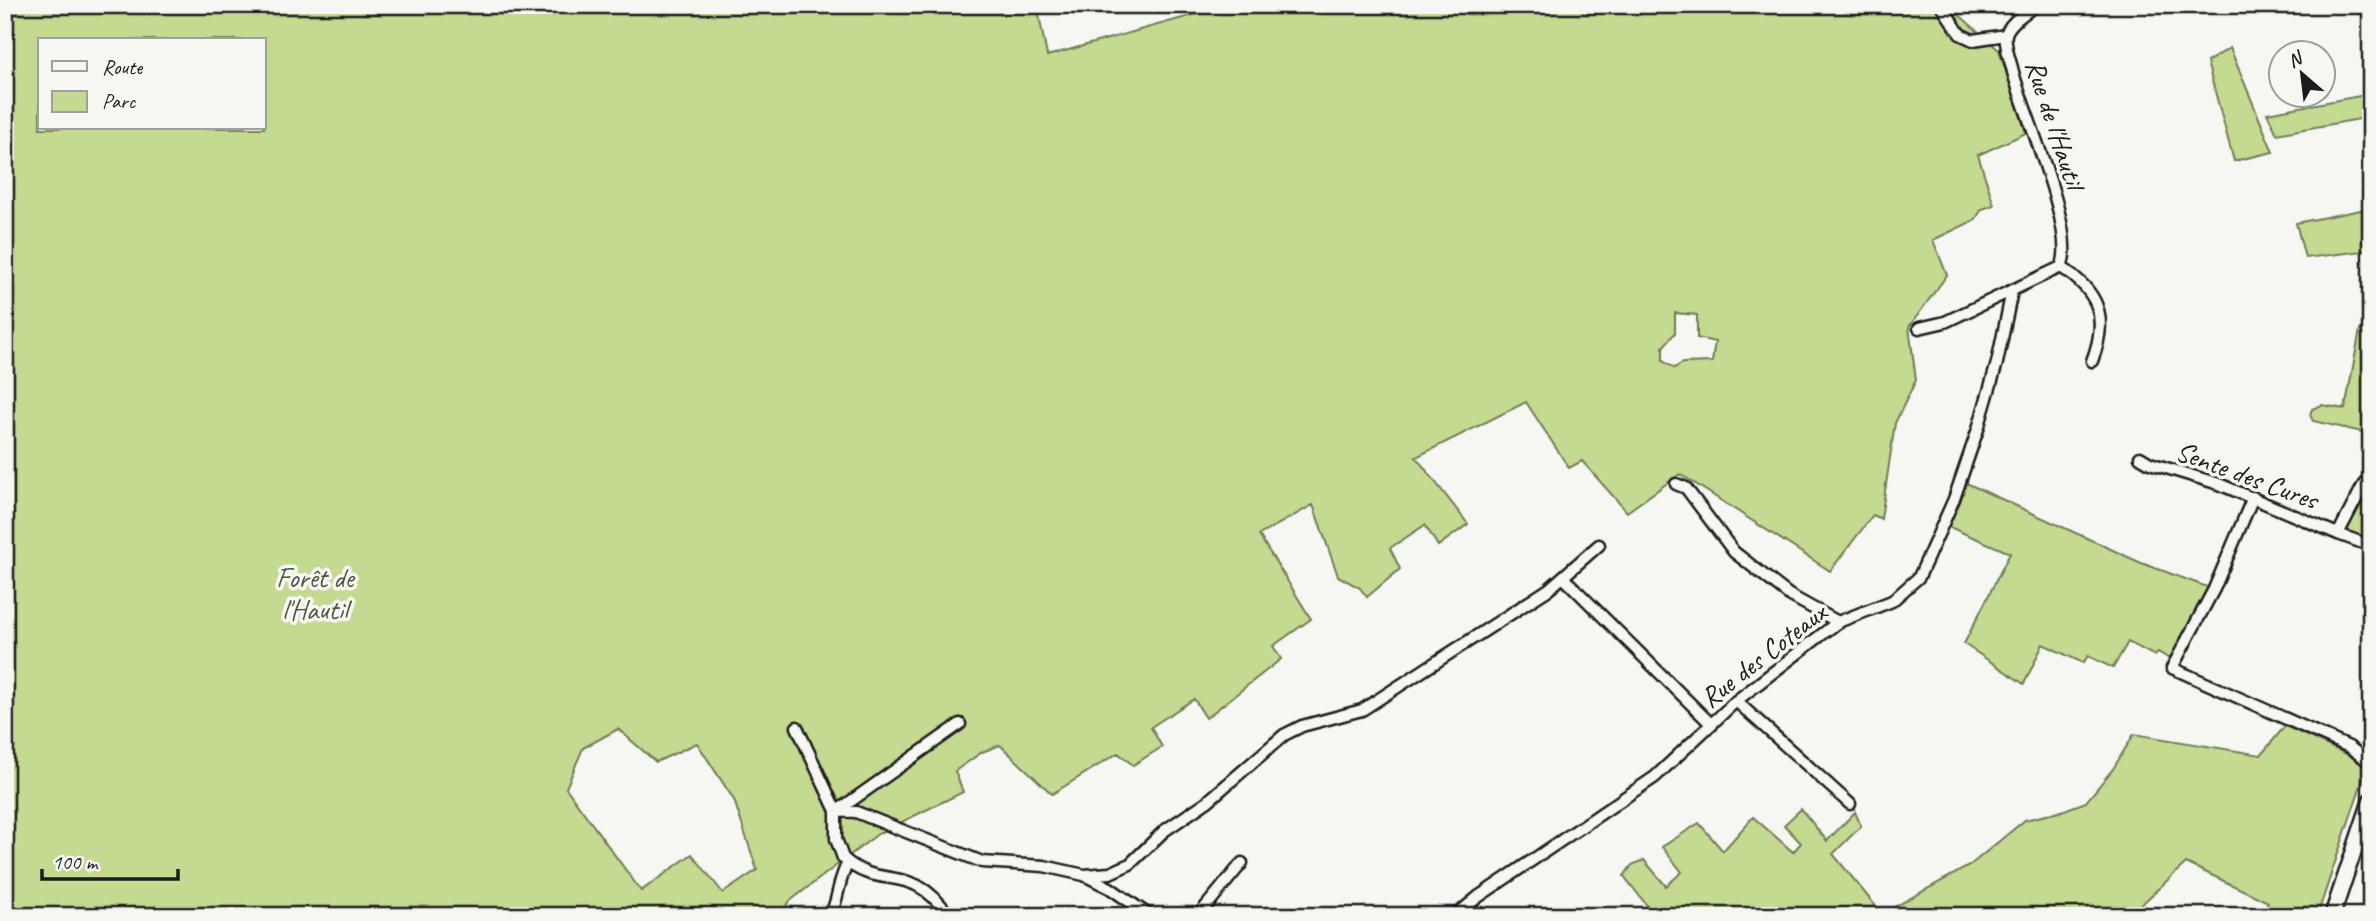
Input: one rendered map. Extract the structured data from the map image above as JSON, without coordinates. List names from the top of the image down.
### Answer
{
  "streets": {
    "street": ["Rue de l'Hautil", "Sente des Cures", "Rue des Coteaux"]
  },
  "parks": ["Forêt de l'Hautil"],
  "legend": ["Route", "Parc"],
  "scale_bar": "100 m",
  "north": "top left"
}
